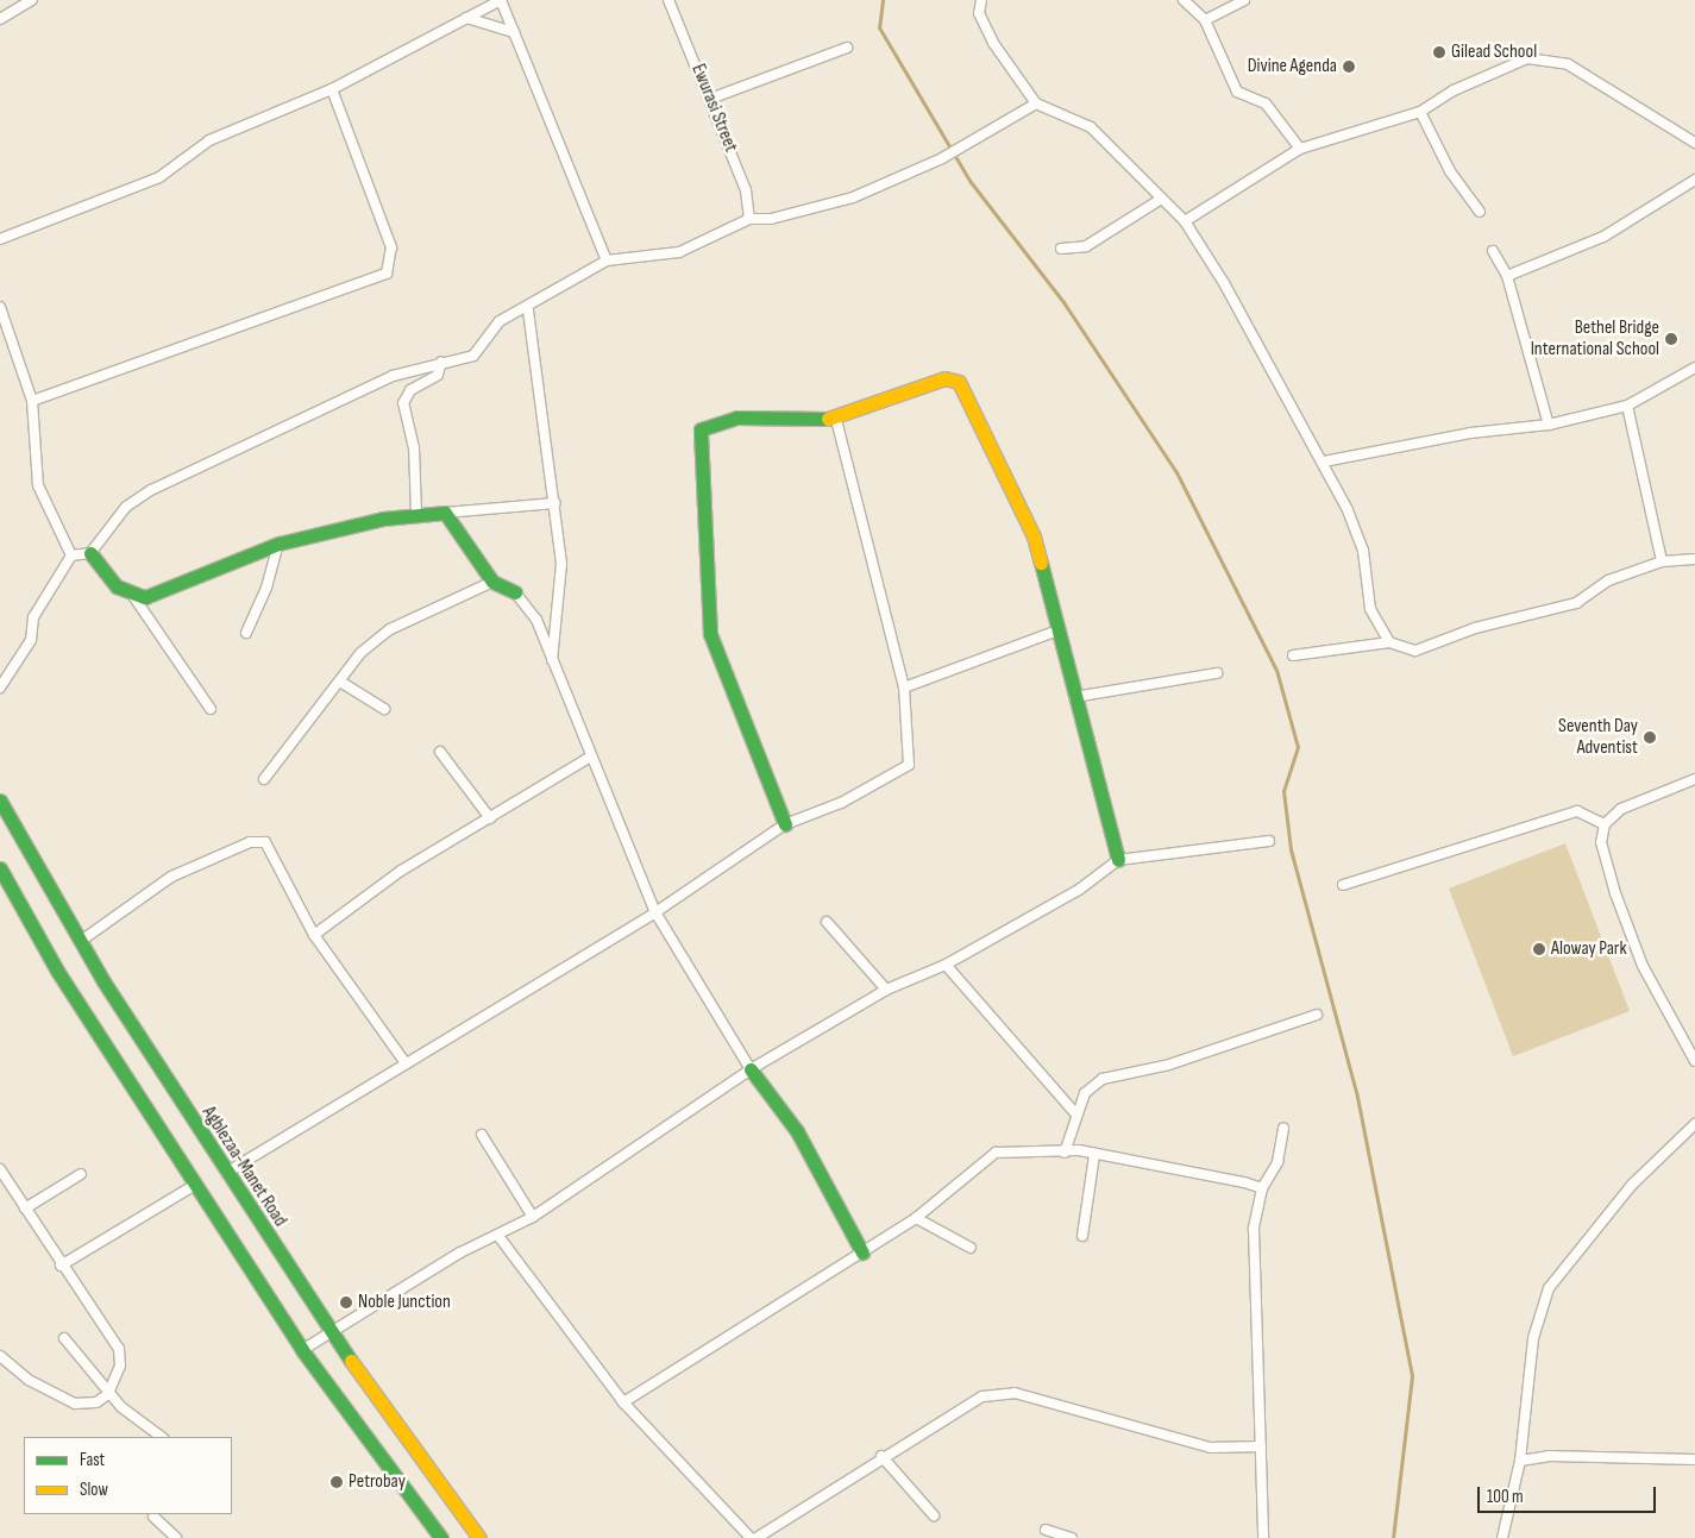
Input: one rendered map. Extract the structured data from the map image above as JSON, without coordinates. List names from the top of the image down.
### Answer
{
  "streets": {
    "street": ["Ewurasi Street", "Agblezaa-Manet Road"]
  },
  "places": [
    "Gilead School",
    "Divine Agenda",
    "Bethel Bridge International School",
    "Seventh Day Adventist",
    "Aloway Park",
    "Noble Junction",
    "Petrobay"
  ],
  "legend": ["Fast", "Slow"],
  "scale_bar": "100 m"
}
